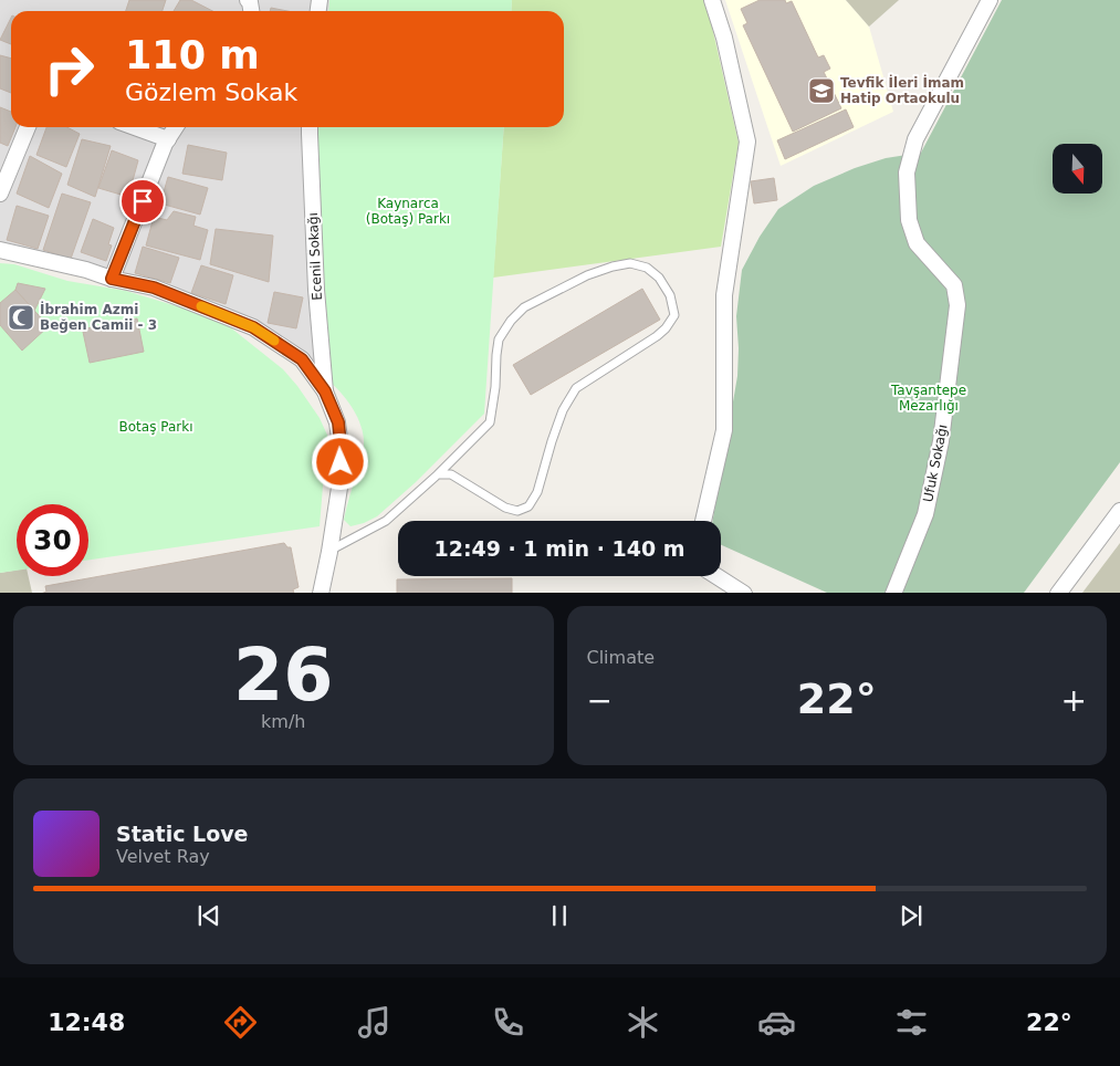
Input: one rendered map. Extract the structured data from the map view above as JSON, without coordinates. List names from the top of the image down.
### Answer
{
  "streets": {
    "street": ["Ecenil Sokağı", "Ufuk Sokağı"]
  },
  "parks": ["Kaynarca (Botaş) Parkı", "Tavşantepe Mezarlığı", "Botaş Parkı"],
  "places": {
    "school or university": ["Tevfik İleri İmam Hatip Ortaokulu"],
    "mosque": ["İbrahim Azmi Beğen Camii - 3"]
  },
  "north": "bottom",
  "page": {
    "turn": ["110 m", "Gözlem Sokak"],
    "limit": "30",
    "trip": "12:49 · 1 min · 140 m",
    "tile": [
      ["26", "km/h"],
      "Climate"
    ],
    "heat": ["−", "22°", "+"],
    "song": ["Static Love", "Velvet Ray"],
    "tabs": ["12:48", "22°"]
  }
}
